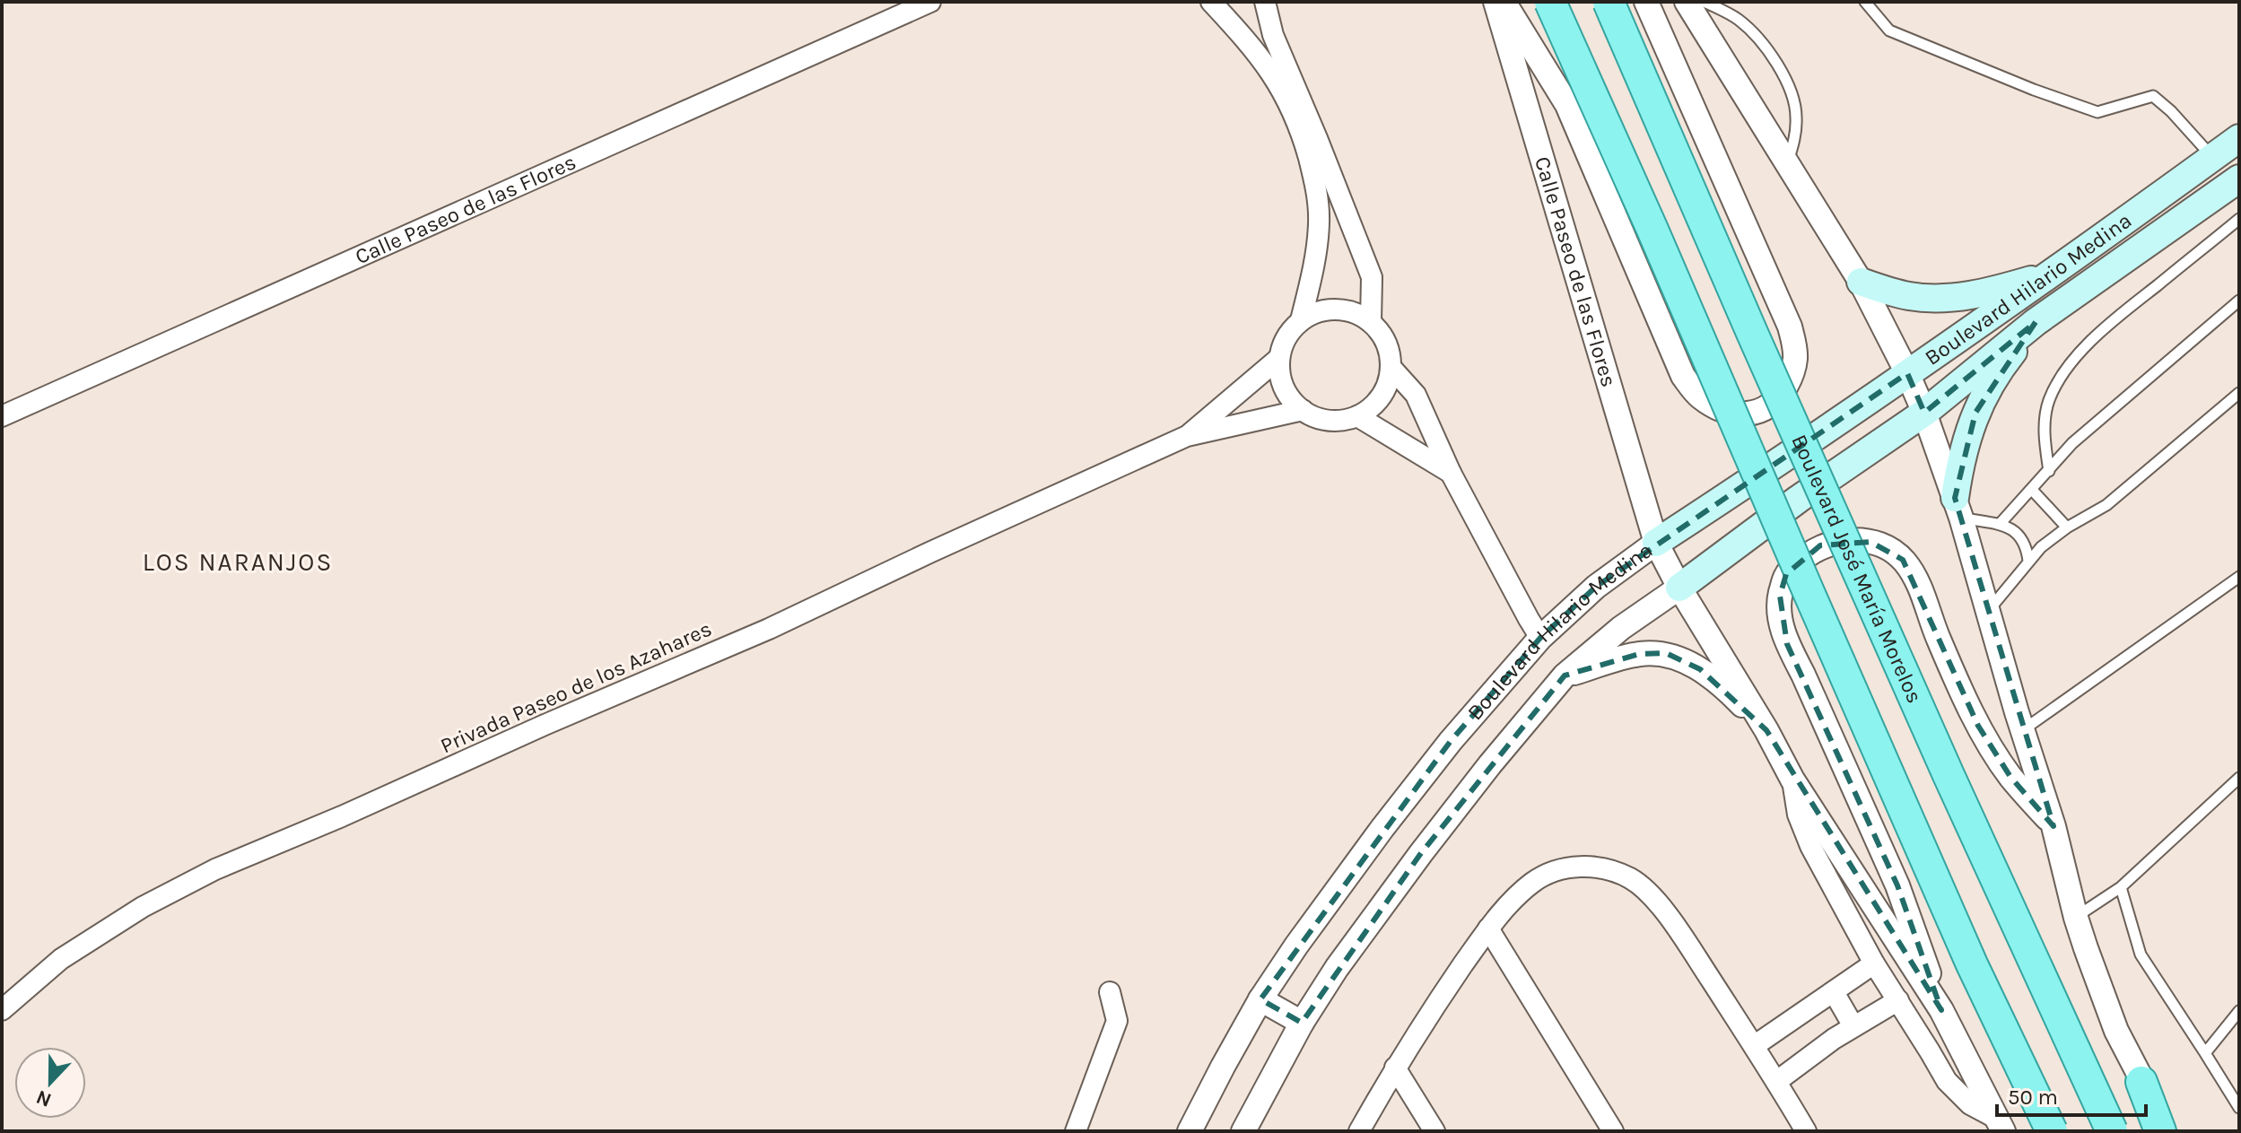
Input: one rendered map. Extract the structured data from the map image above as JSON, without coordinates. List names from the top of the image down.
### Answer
{
  "streets": {
    "main road": ["Boulevard Hilario Medina", "Boulevard José María Morelos"],
    "street": ["Calle Paseo de las Flores", "Privada Paseo de los Azahares"]
  },
  "crossings": [
    ["Calle Paseo de las Flores", "Boulevard Hilario Medina"]
  ],
  "districts": ["LOS NARANJOS"],
  "scale_bar": "50 m",
  "north": "bottom"
}
